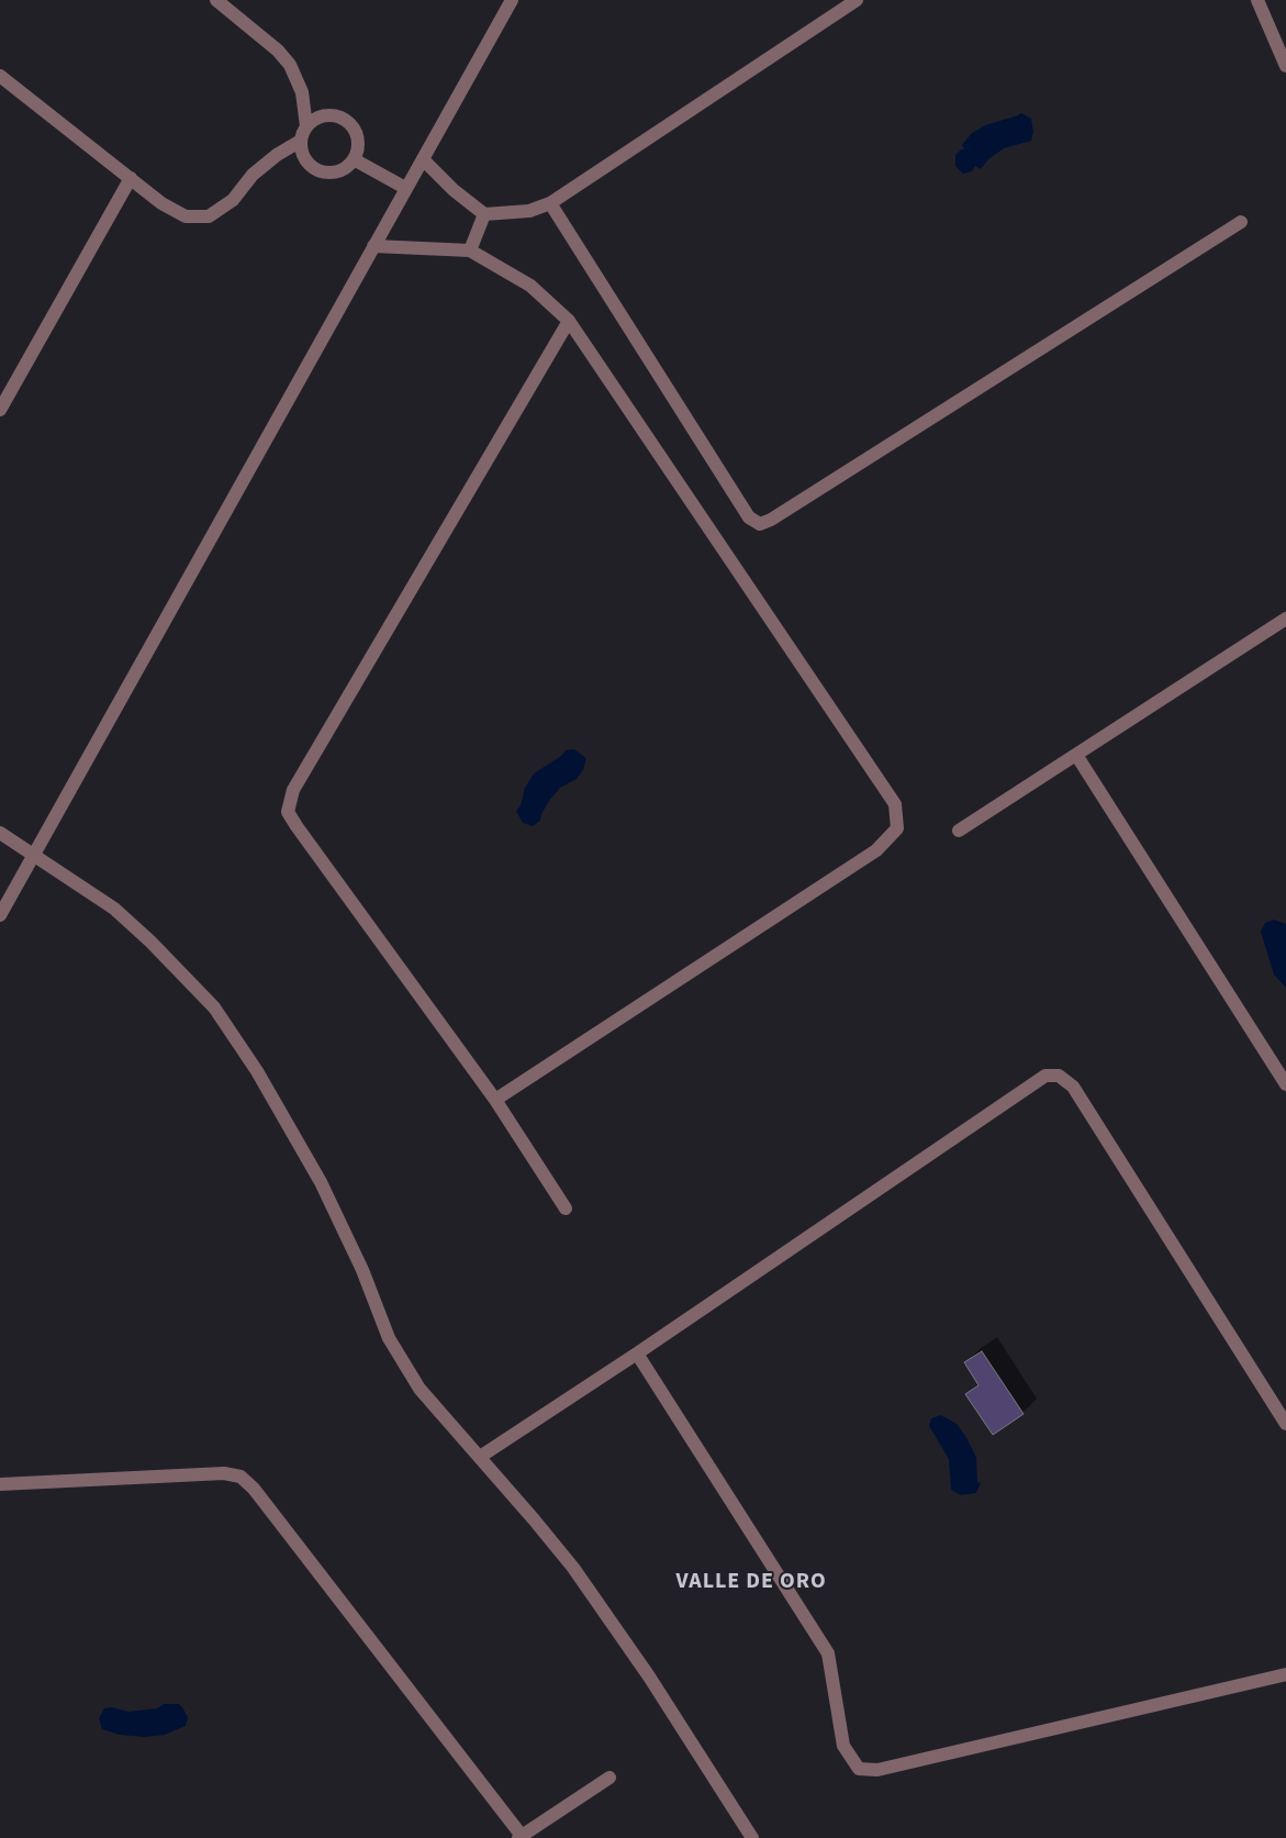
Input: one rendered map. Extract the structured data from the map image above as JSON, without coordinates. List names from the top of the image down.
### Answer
{
  "districts": ["VALLE DE ORO"]
}
